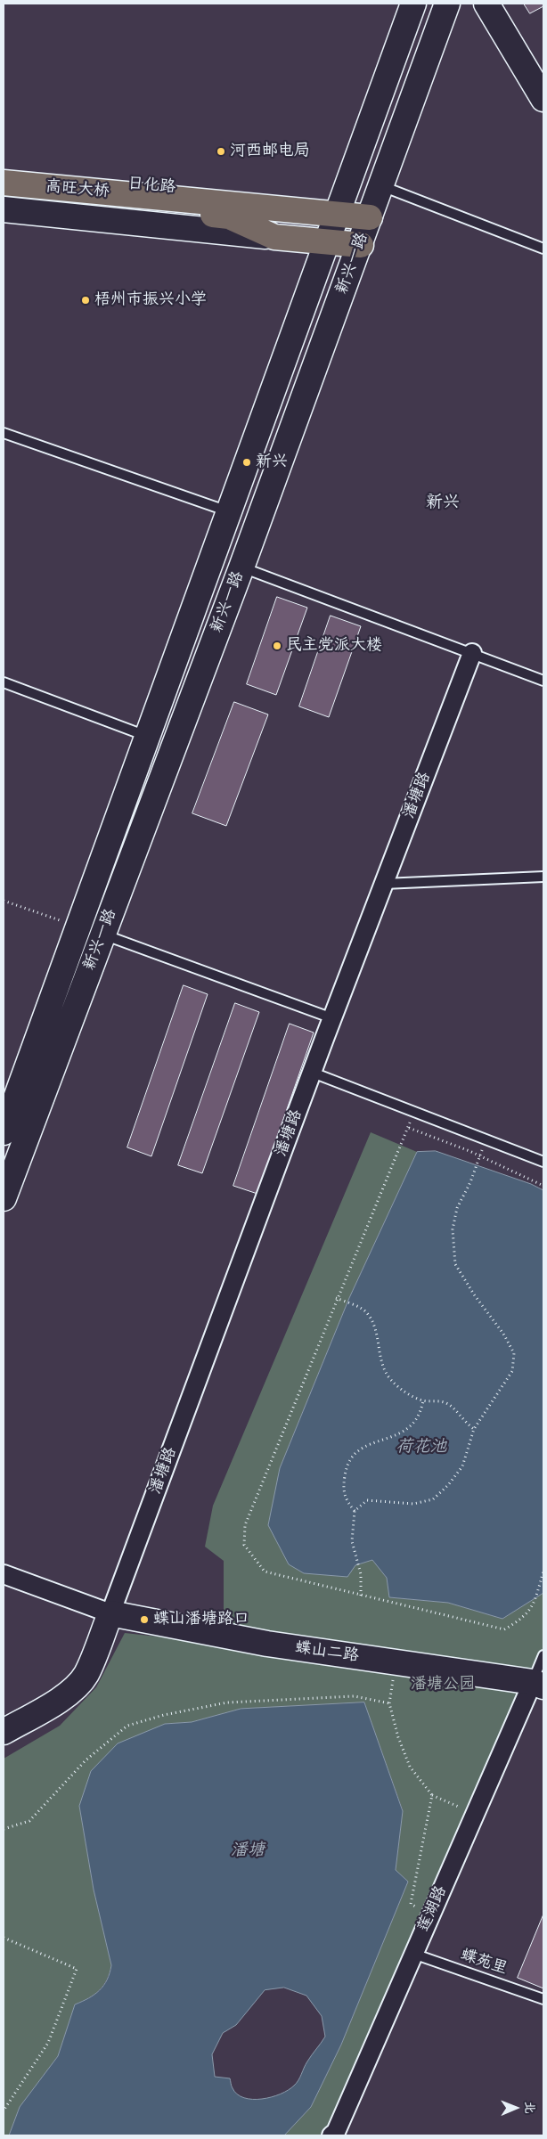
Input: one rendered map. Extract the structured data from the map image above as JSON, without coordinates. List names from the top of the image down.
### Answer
{
  "streets": {
    "main road": [
      "日化路",
      "高旺大桥",
      "新兴一路",
      "蝶山二路"
    ],
    "street": ["潘塘路", "莲湖路"],
    "lane": ["蝶苑里"]
  },
  "crossings": [
    ["日化路", "高旺大桥"],
    ["日化路", "新兴一路"],
    ["潘塘路", "蝶山二路"],
    ["蝶山二路", "莲湖路"],
    ["莲湖路", "蝶苑里"]
  ],
  "districts": ["新兴"],
  "water": ["荷花池", "潘塘"],
  "parks": ["潘塘公园"],
  "places": [
    "河西邮电局",
    "梧州市振兴小学",
    "新兴",
    "民主党派大楼",
    "蝶山潘塘路口"
  ],
  "north": "right"
}
